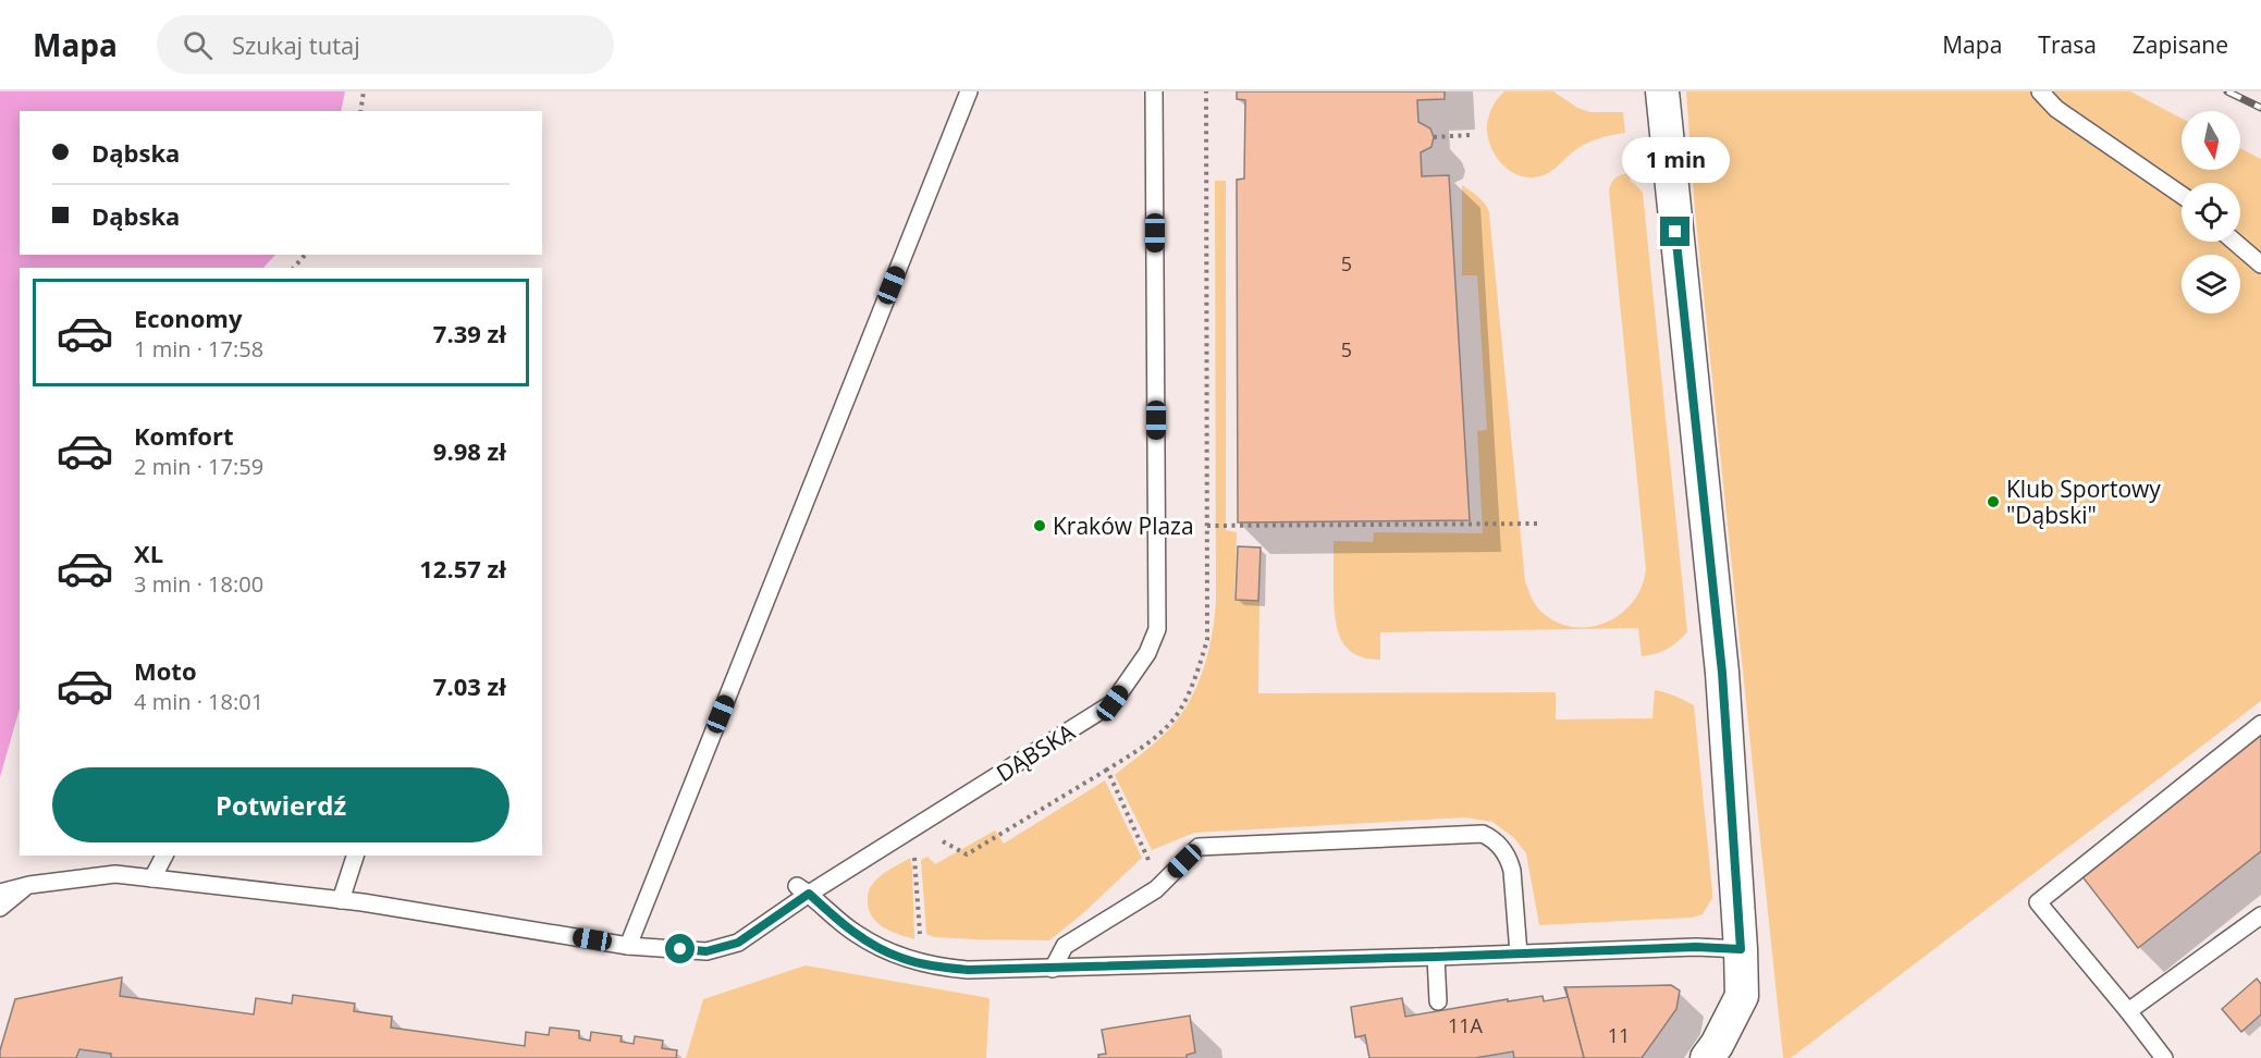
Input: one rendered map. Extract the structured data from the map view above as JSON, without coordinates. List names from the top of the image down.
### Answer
{
  "streets": {
    "lane": ["DĄBSKA"]
  },
  "places": ["Klub Sportowy \"Dąbski\"", "Kraków Plaza"],
  "house_numbers": [
    "5",
    "5",
    "11A",
    "11"
  ],
  "north": "bottom",
  "page": {
    "header": "Mapa",
    "search": "Szukaj tutaj",
    "nav": ["Mapa", "Trasa", "Zapisane"],
    "banner": ["Dąbska", "Dąbska"],
    "bubble": "1 min",
    "list": [
      {
        "name": "Economy",
        "note": "1 min · 17:58",
        "value": "7.39 zł"
      },
      {
        "name": "Komfort",
        "note": "2 min · 17:59",
        "value": "9.98 zł"
      },
      {
        "name": "XL",
        "note": "3 min · 18:00",
        "value": "12.57 zł"
      },
      {
        "name": "Moto",
        "note": "4 min · 18:01",
        "value": "7.03 zł"
      }
    ],
    "buttons": "Potwierdź"
  }
}
